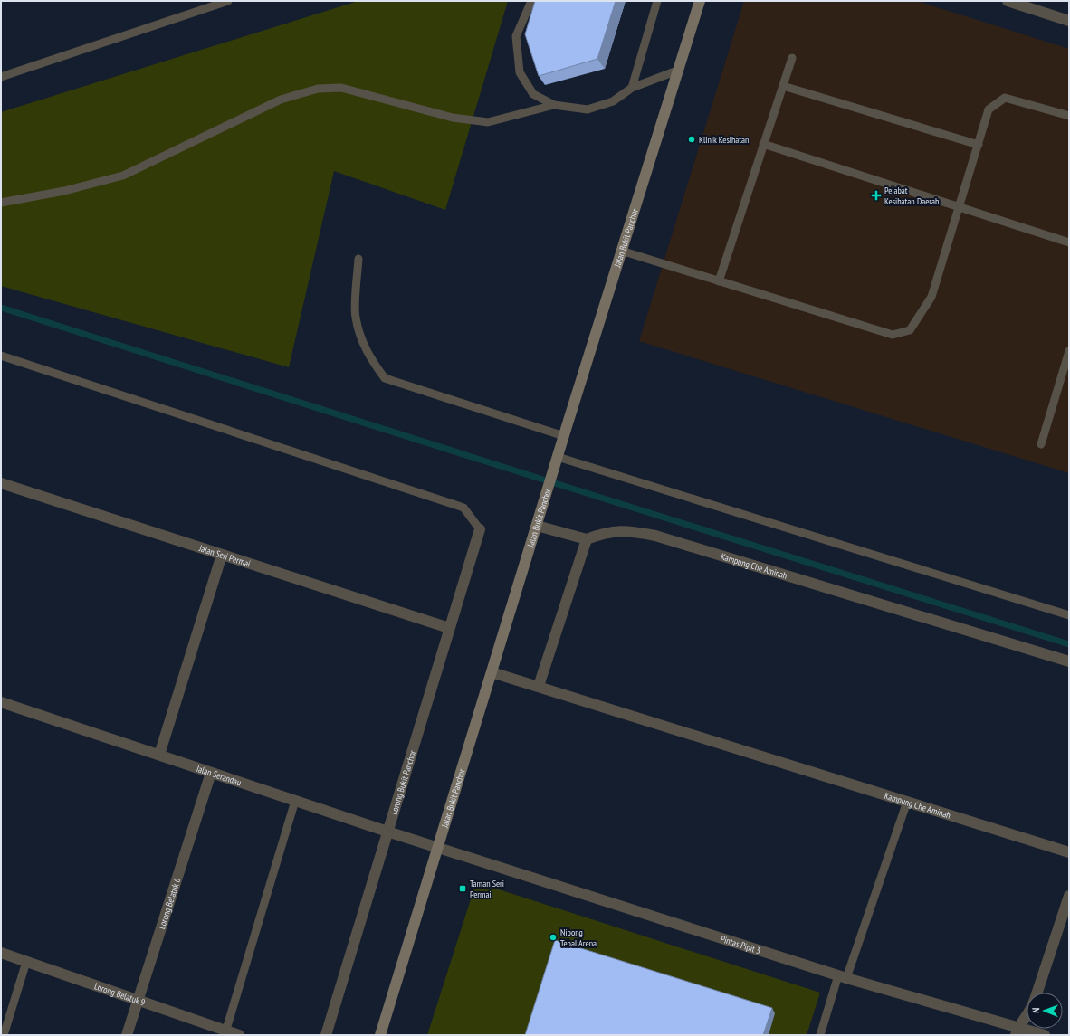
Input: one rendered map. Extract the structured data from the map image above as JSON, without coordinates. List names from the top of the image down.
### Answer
{
  "streets": {
    "main road": ["Jalan Bukit Panchor"],
    "street": [
      "Jalan Seri Permai",
      "Kampung Che Aminah",
      "Jalan Serandau",
      "Lorong Bukit Panchor",
      "Lorong Belatuk 6",
      "Pintas Pipit 3",
      "Lorong Belatuk 9"
    ]
  },
  "crossings": [
    ["Jalan Bukit Panchor", "Kampung Che Aminah"],
    ["Jalan Bukit Panchor", "Jalan Serandau"],
    ["Jalan Bukit Panchor", "Pintas Pipit 3"],
    ["Jalan Seri Permai", "Lorong Bukit Panchor"],
    ["Jalan Serandau", "Lorong Bukit Panchor"],
    ["Jalan Serandau", "Lorong Belatuk 6"],
    ["Jalan Serandau", "Pintas Pipit 3"],
    ["Lorong Belatuk 6", "Lorong Belatuk 9"]
  ],
  "places": {
    "other": ["Klinik Kesihatan", "Nibong Tebal Arena"],
    "health": ["Pejabat Kesihatan Daerah"],
    "transit": ["Taman Seri Permai"]
  },
  "north": "left"
}
